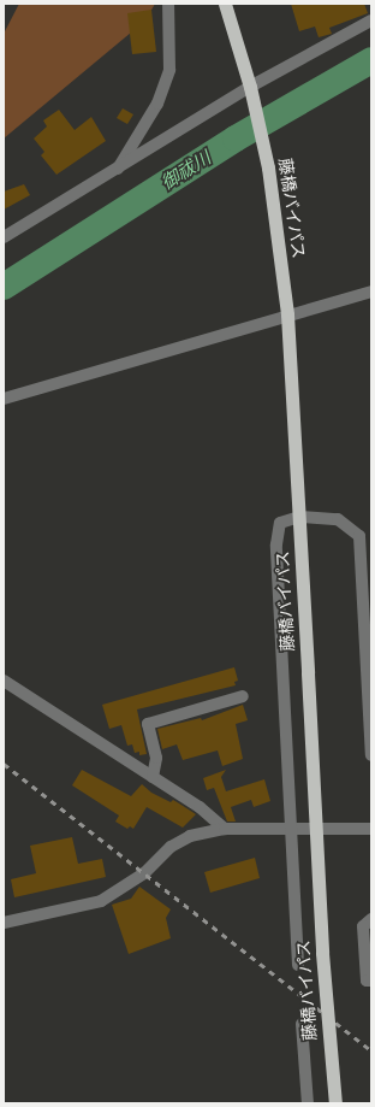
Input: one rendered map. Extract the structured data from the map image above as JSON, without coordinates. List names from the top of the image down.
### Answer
{
  "streets": {
    "highway": ["藤橋バイパス"]
  },
  "water": ["御祓川"]
}
